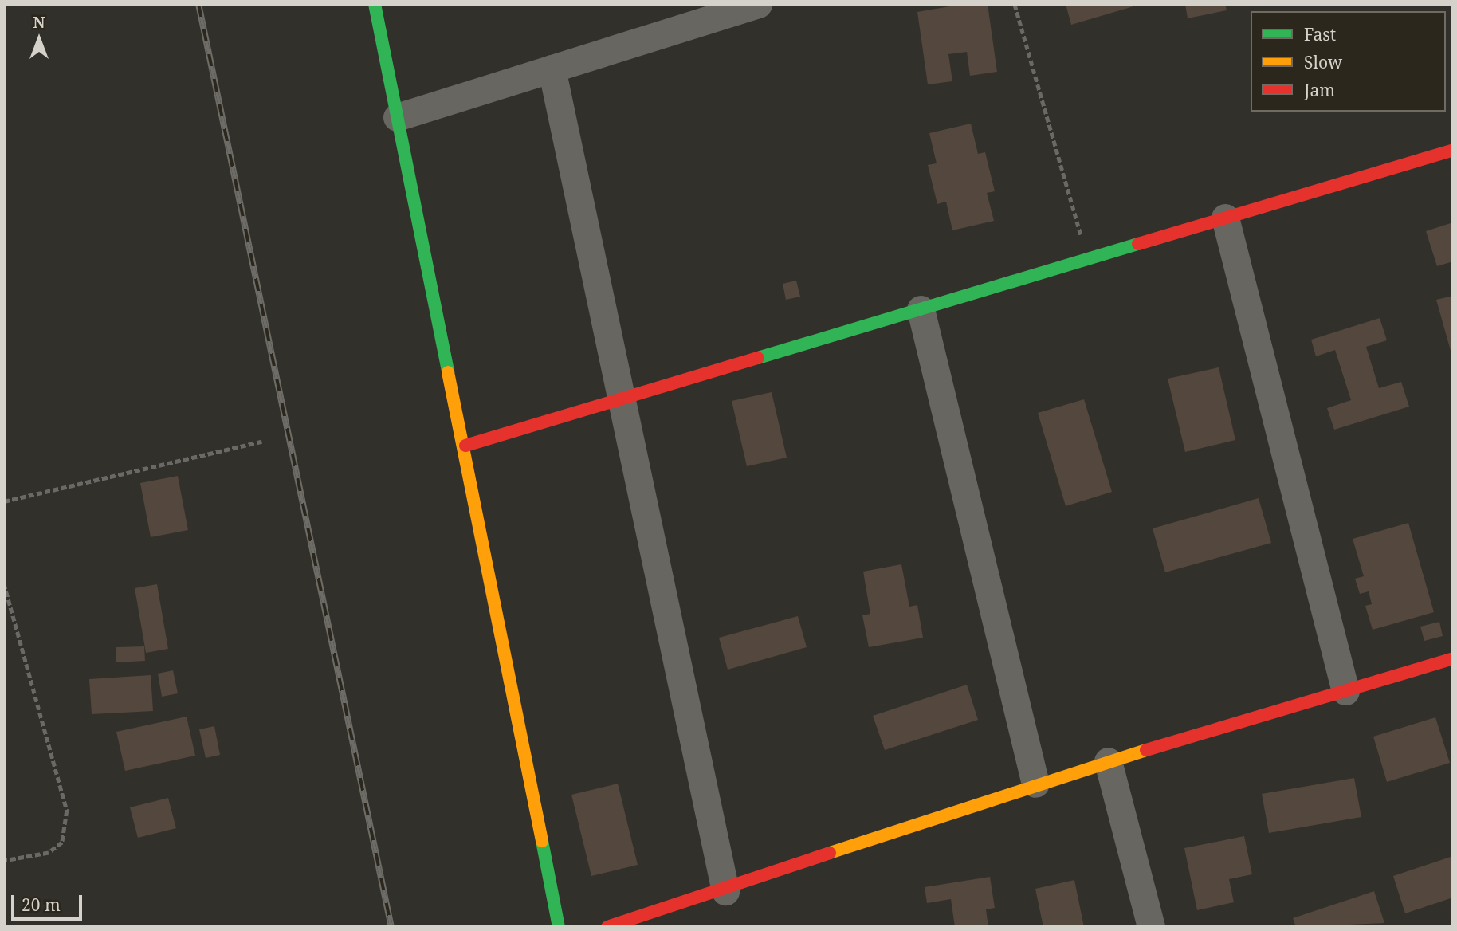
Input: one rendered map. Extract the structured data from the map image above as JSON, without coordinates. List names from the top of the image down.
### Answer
{
  "legend": ["Fast", "Slow", "Jam"],
  "scale_bar": "20 m",
  "north": "top"
}
